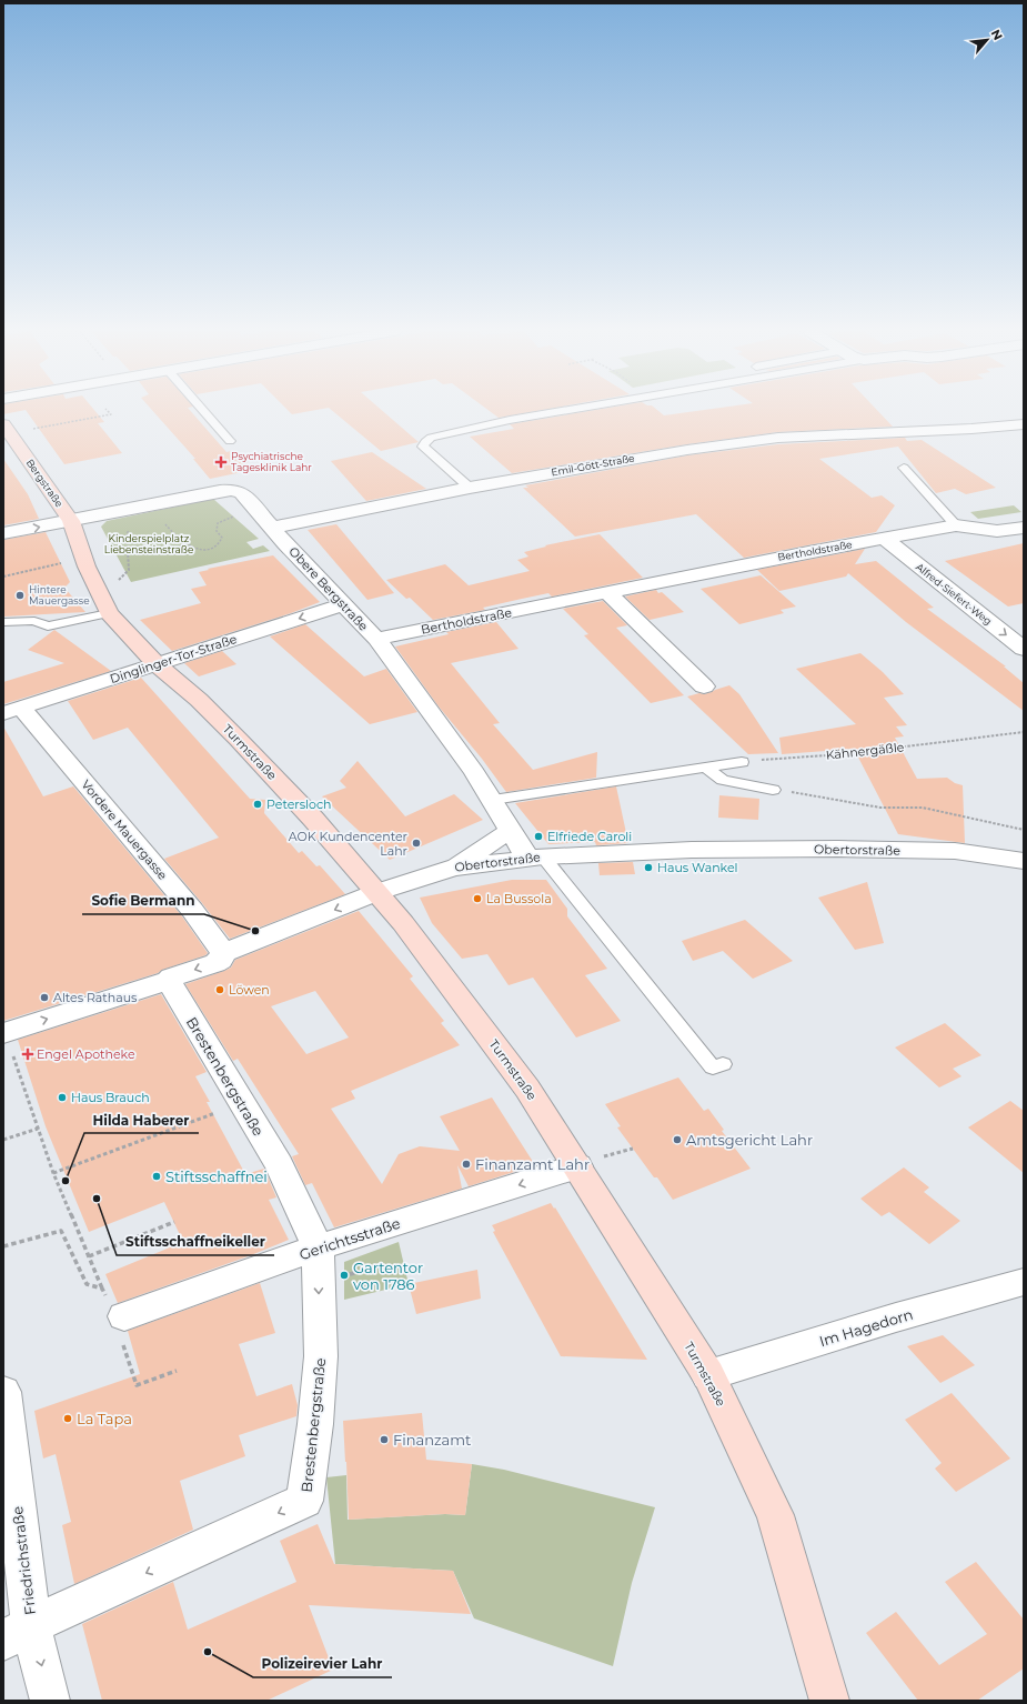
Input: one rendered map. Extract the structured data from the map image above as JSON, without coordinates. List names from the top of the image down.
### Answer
{
  "streets": {
    "street": [
      "Emil-Gött-Straße",
      "Bergstraße",
      "Bertholdstraße",
      "Obere Bergstraße",
      "Alfred-Siefert-Weg",
      "Dinglinger-Tor-Straße",
      "Turmstraße",
      "Vordere Mauergasse",
      "Obertorstraße",
      "Brestenbergstraße",
      "Gerichtsstraße",
      "Im Hagedorn",
      "Friedrichstraße"
    ],
    "path": ["Kähnergäßle"]
  },
  "crossings": [
    ["Emil-Gött-Straße", "Obere Bergstraße"],
    ["Bergstraße", "Obere Bergstraße"],
    ["Bergstraße", "Turmstraße"],
    ["Bertholdstraße", "Obere Bergstraße"],
    ["Bertholdstraße", "Alfred-Siefert-Weg"],
    ["Obere Bergstraße", "Dinglinger-Tor-Straße"],
    ["Obere Bergstraße", "Turmstraße"],
    ["Obere Bergstraße", "Obertorstraße"],
    ["Dinglinger-Tor-Straße", "Turmstraße"],
    ["Dinglinger-Tor-Straße", "Vordere Mauergasse"],
    ["Turmstraße", "Obertorstraße"],
    ["Turmstraße", "Gerichtsstraße"],
    ["Turmstraße", "Im Hagedorn"],
    ["Vordere Mauergasse", "Obertorstraße"],
    ["Obertorstraße", "Brestenbergstraße"],
    ["Brestenbergstraße", "Gerichtsstraße"],
    ["Brestenbergstraße", "Friedrichstraße"]
  ],
  "one_way": [
    "Alfred-Siefert-Weg",
    "Dinglinger-Tor-Straße",
    "Brestenbergstraße",
    "Gerichtsstraße"
  ],
  "parks": ["Kinderspielplatz Liebensteinstraße"],
  "places": {
    "health": ["Psychiatrische Tagesklinik Lahr", "Engel Apotheke"],
    "other": [
      "Hintere Mauergasse",
      "Petersloch",
      "Elfriede Caroli",
      "AOK Kundencenter Lahr",
      "Haus Wankel",
      "La Bussola",
      "Sofie Bermann",
      "Löwen",
      "Altes Rathaus",
      "Haus Brauch",
      "Amtsgericht Lahr",
      "Finanzamt Lahr",
      "Stiftsschaffnei",
      "Hilda Haberer",
      "Stiftsschaffneikeller",
      "Gartentor von 1786",
      "La Tapa",
      "Finanzamt",
      "Polizeirevier Lahr"
    ]
  },
  "north": "top right"
}
